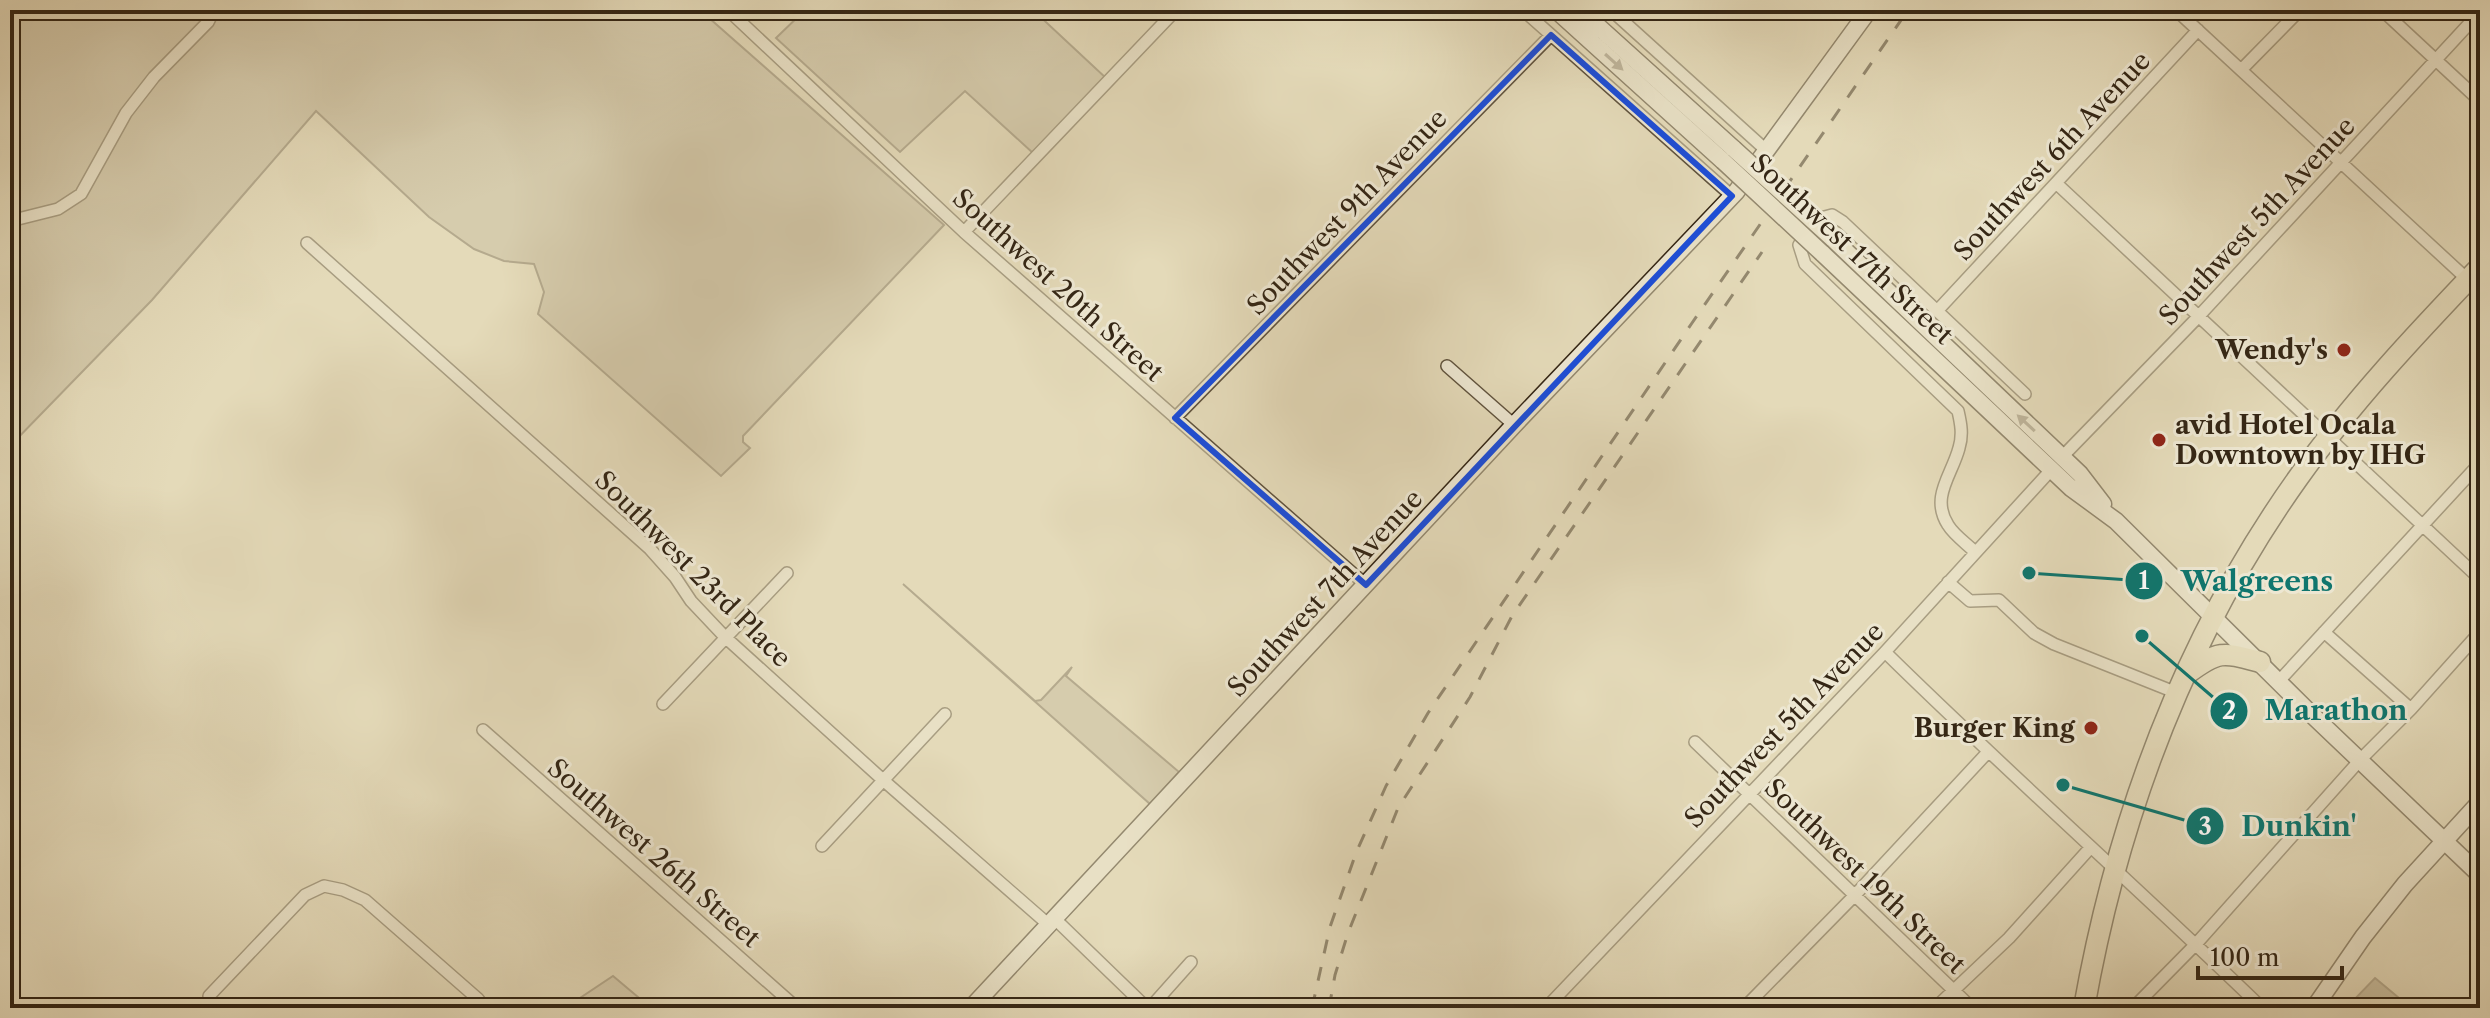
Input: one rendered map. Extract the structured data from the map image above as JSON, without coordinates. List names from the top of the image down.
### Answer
{
  "streets": {
    "main road": ["Southwest 17th Street", "Southwest 7th Avenue"],
    "street": [
      "Southwest 6th Avenue",
      "Southwest 9th Avenue",
      "Southwest 5th Avenue",
      "Southwest 20th Street",
      "Southwest 23rd Place",
      "Southwest 26th Street",
      "Southwest 19th Street"
    ]
  },
  "crossings": [
    ["Southwest 9th Avenue", "Southwest 20th Street"],
    ["Southwest 5th Avenue", "Southwest 17th Street"],
    ["Southwest 5th Avenue", "Southwest 19th Street"],
    ["Southwest 20th Street", "Southwest 7th Avenue"],
    ["Southwest 23rd Place", "Southwest 7th Avenue"]
  ],
  "places": [
    "Wendy's",
    "avid Hotel Ocala Downtown by IHG",
    "Walgreens",
    "Marathon",
    "Burger King",
    "Dunkin'"
  ],
  "scale_bar": "100 m"
}
